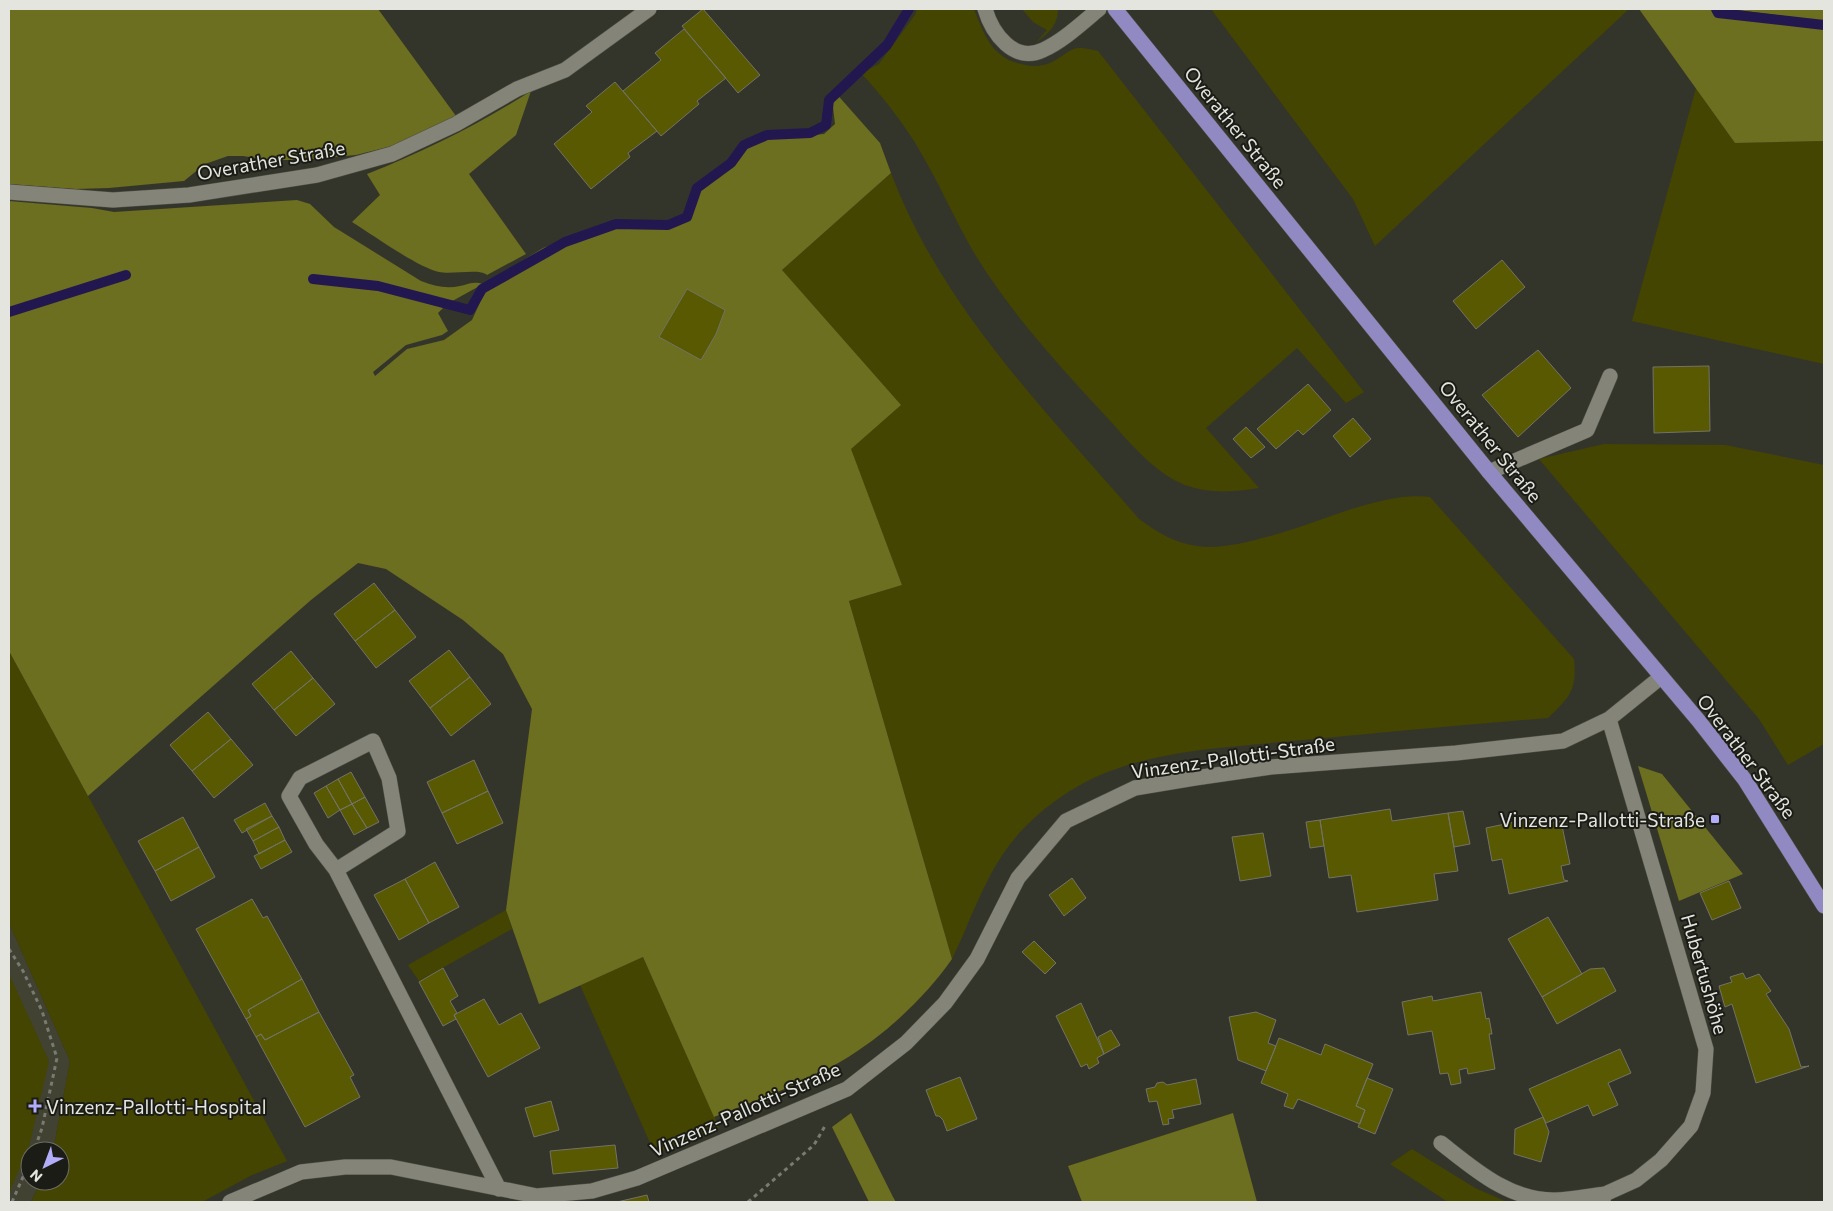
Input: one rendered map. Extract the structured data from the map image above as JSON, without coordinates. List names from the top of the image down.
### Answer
{
  "streets": {
    "main road": ["Overather Straße"],
    "street": ["Vinzenz-Pallotti-Straße", "Hubertushöhe"]
  },
  "crossings": [
    ["Overather Straße", "Vinzenz-Pallotti-Straße"],
    ["Vinzenz-Pallotti-Straße", "Hubertushöhe"]
  ],
  "places": {
    "transit": ["Vinzenz-Pallotti-Straße"],
    "health": ["Vinzenz-Pallotti-Hospital"]
  },
  "north": "bottom left"
}
